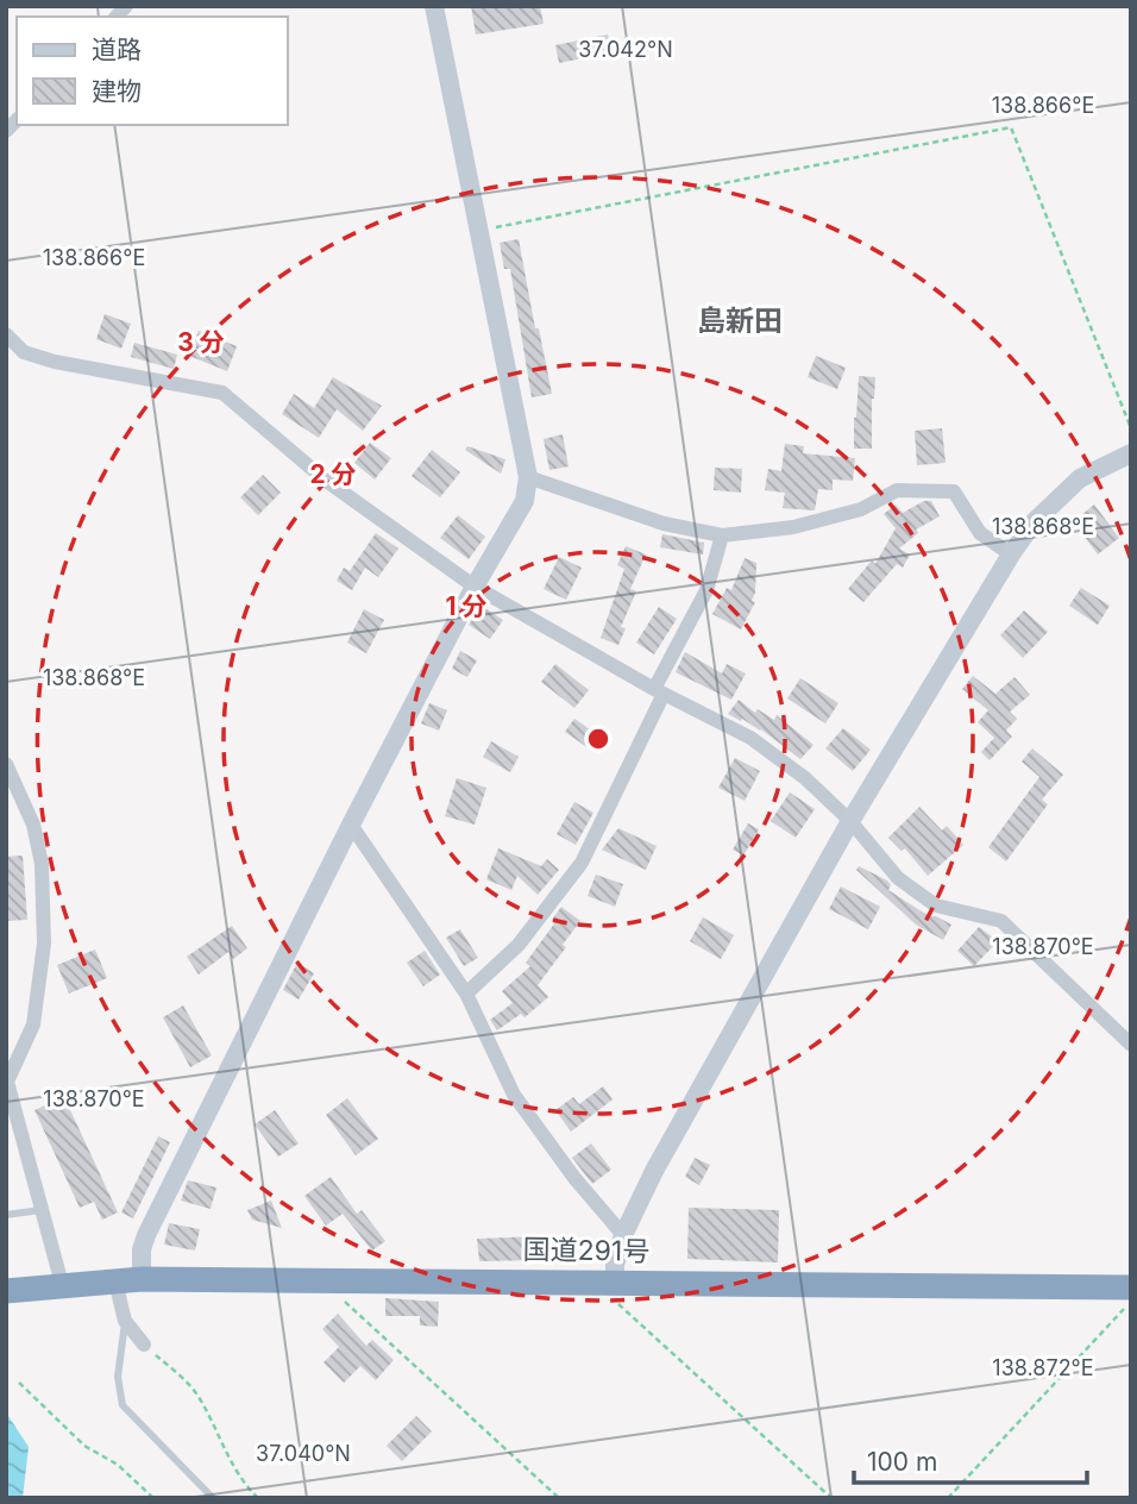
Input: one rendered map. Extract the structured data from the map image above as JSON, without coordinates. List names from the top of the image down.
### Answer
{
  "streets": {
    "highway": ["国道291号"]
  },
  "districts": ["島新田"],
  "legend": ["道路", "建物"],
  "scale_bar": "100 m",
  "coordinates": [
    "37.042°N",
    "138.866°E",
    "138.868°E",
    "138.870°E",
    "138.872°E",
    "37.040°N"
  ],
  "rings": ["3 分", "2 分", "1 分"]
}
